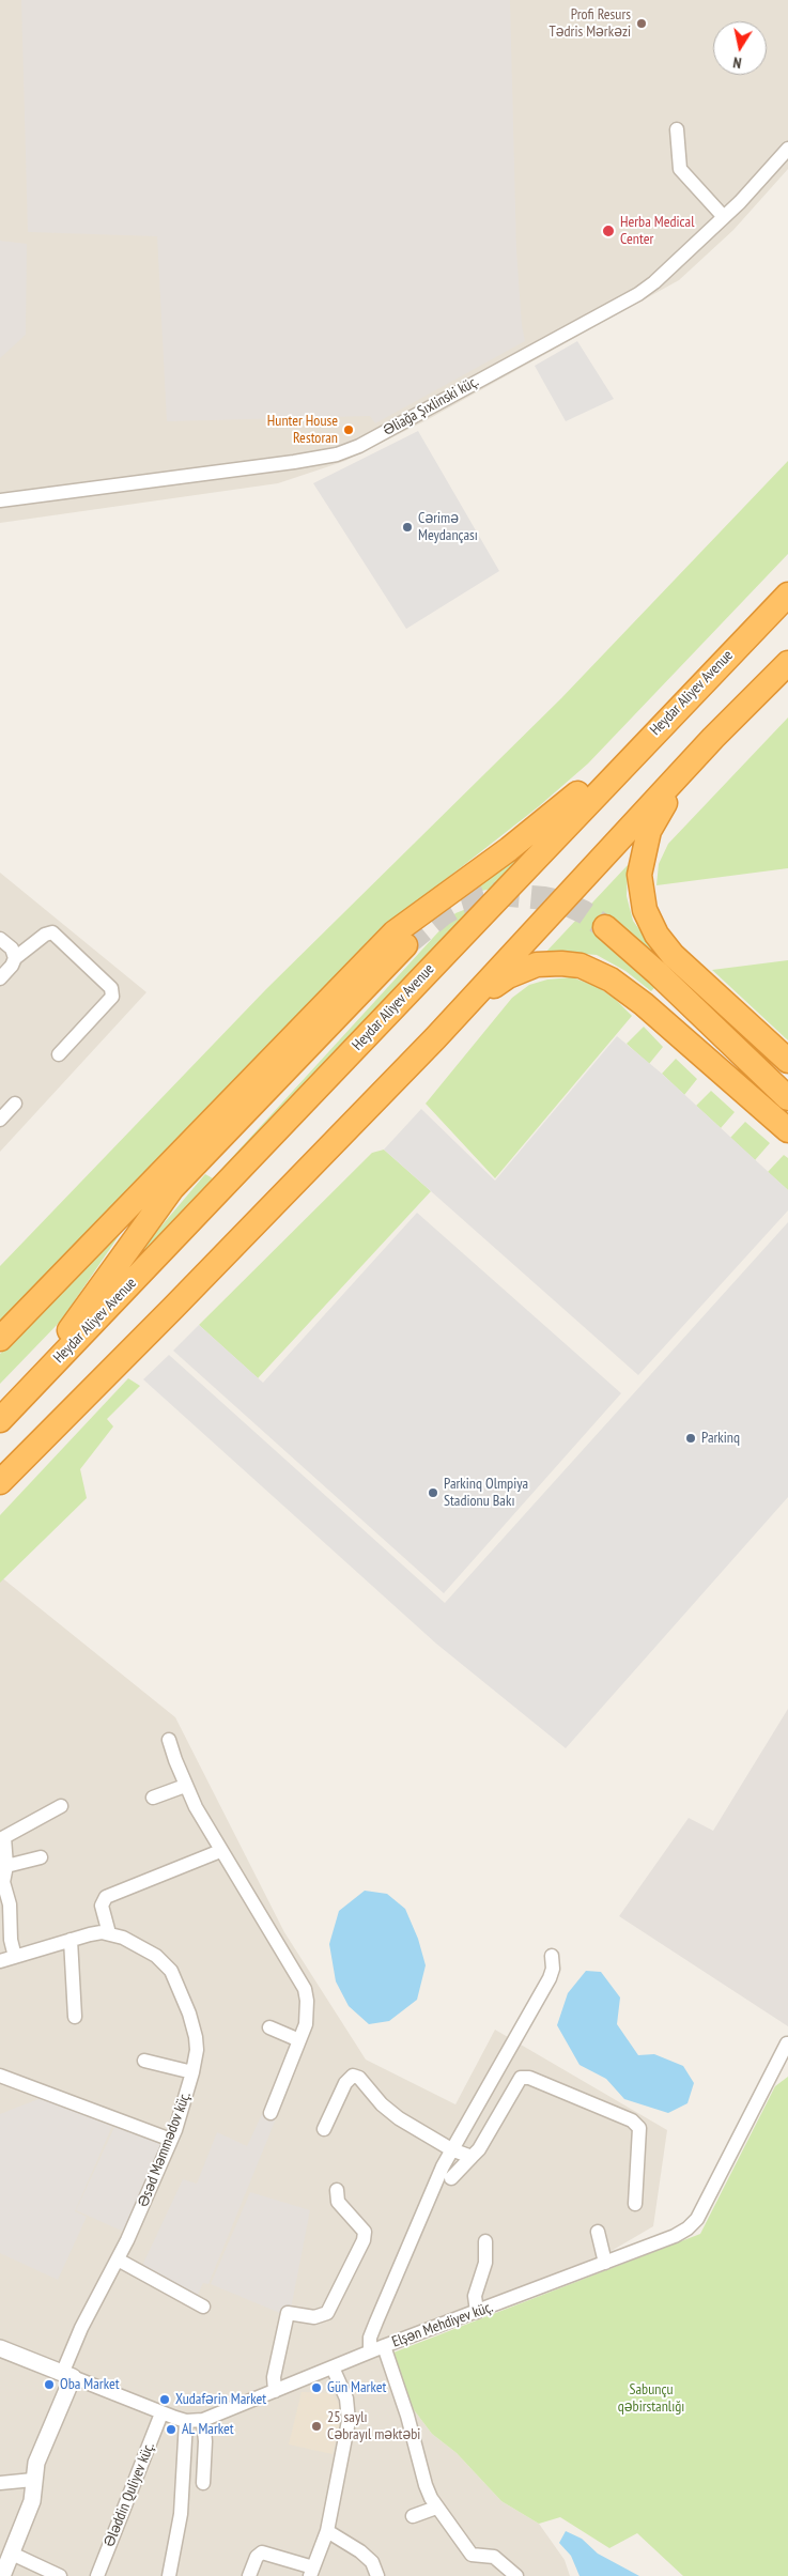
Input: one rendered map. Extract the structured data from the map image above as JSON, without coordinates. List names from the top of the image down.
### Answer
{
  "streets": {
    "highway": ["Heydar Aliyev Avenue"],
    "street": [
      "Əliağa Şıxlinski küç.",
      "Əsəd Məmmədov küç.",
      "Elşən Mehdiyev küç.",
      "Ələddin Quliyev küç."
    ]
  },
  "crossings": [
    ["Əsəd Məmmədov küç.", "Elşən Mehdiyev küç."],
    ["Elşən Mehdiyev küç.", "Ələddin Quliyev küç."]
  ],
  "parks": ["Sabunçu qəbirstanlığı"],
  "places": [
    "Profi Resurs Tədris Mərkəzi",
    "Herba Medical Center",
    "Hunter House Restoran",
    "Cərimə Meydançası",
    "Parkinq",
    "Parkinq Olmpiya Stadionu Bakı",
    "Oba Market",
    "Gün Market",
    "Xudafərin Market",
    "25 saylı Cəbrayıl məktəbi",
    "AL Market"
  ],
  "north": "bottom"
}
